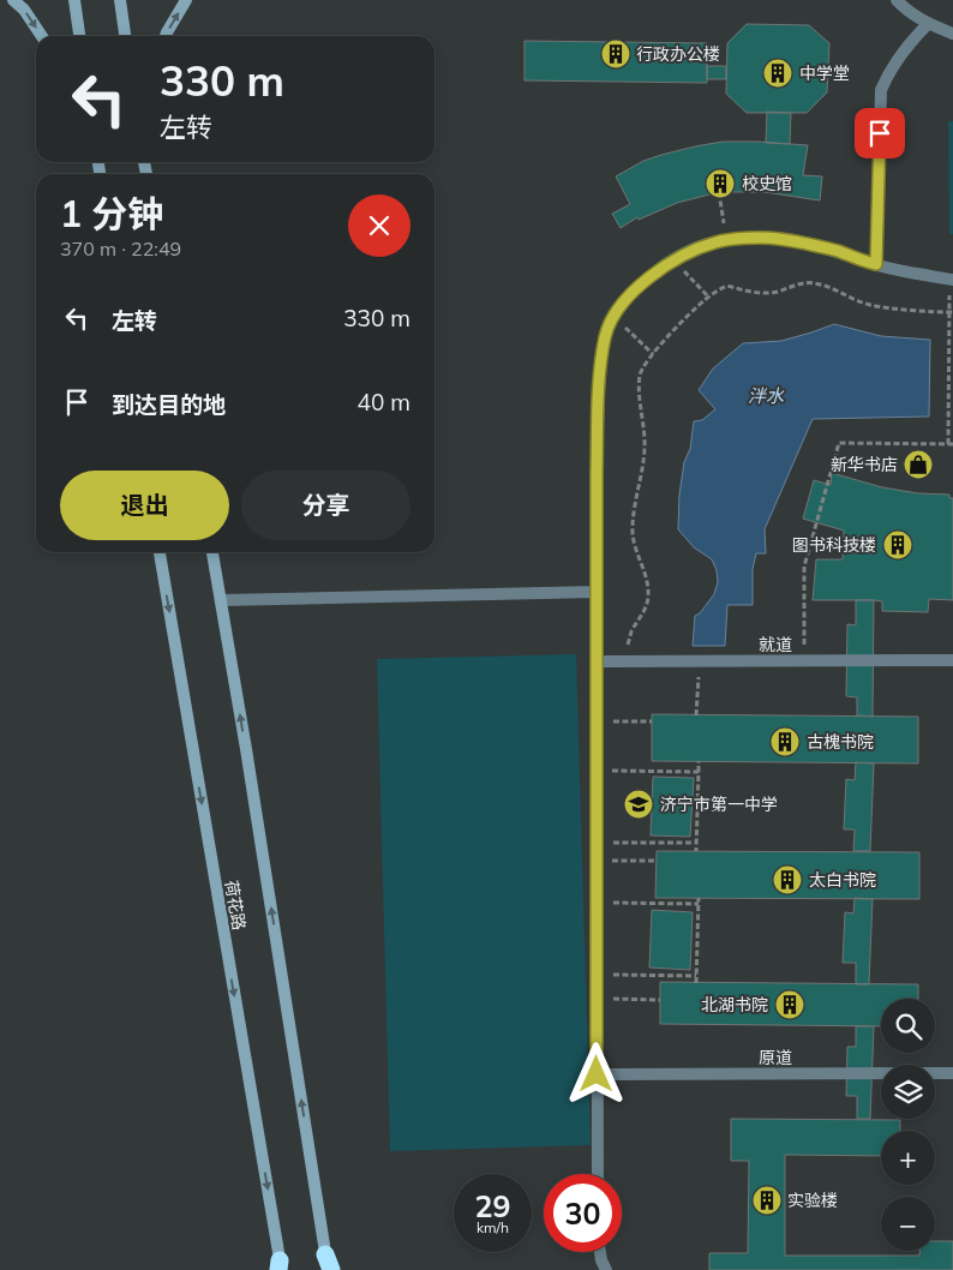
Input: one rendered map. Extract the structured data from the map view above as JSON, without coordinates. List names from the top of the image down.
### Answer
{
  "streets": {
    "main road": ["荷花路"],
    "street": ["就道", "原道"]
  },
  "water": ["泮水"],
  "places": {
    "building": [
      "行政办公楼",
      "中学堂",
      "校史馆",
      "图书科技楼",
      "古槐书院",
      "太白书院",
      "北湖书院",
      "实验楼"
    ],
    "shop": ["新华书店"],
    "school or university": ["济宁市第一中学"]
  },
  "page": {
    "turn": ["330 m", "左转"],
    "heading": ["1 分钟", "370 m · 22:49"],
    "list": [
      {
        "name": "左转",
        "value": "330 m"
      },
      {
        "name": "到达目的地",
        "value": "40 m"
      }
    ],
    "buttons": ["退出", "分享"],
    "map_buttons": ["+", "−"],
    "speed": "29 km/h",
    "limit": "30"
  }
}
